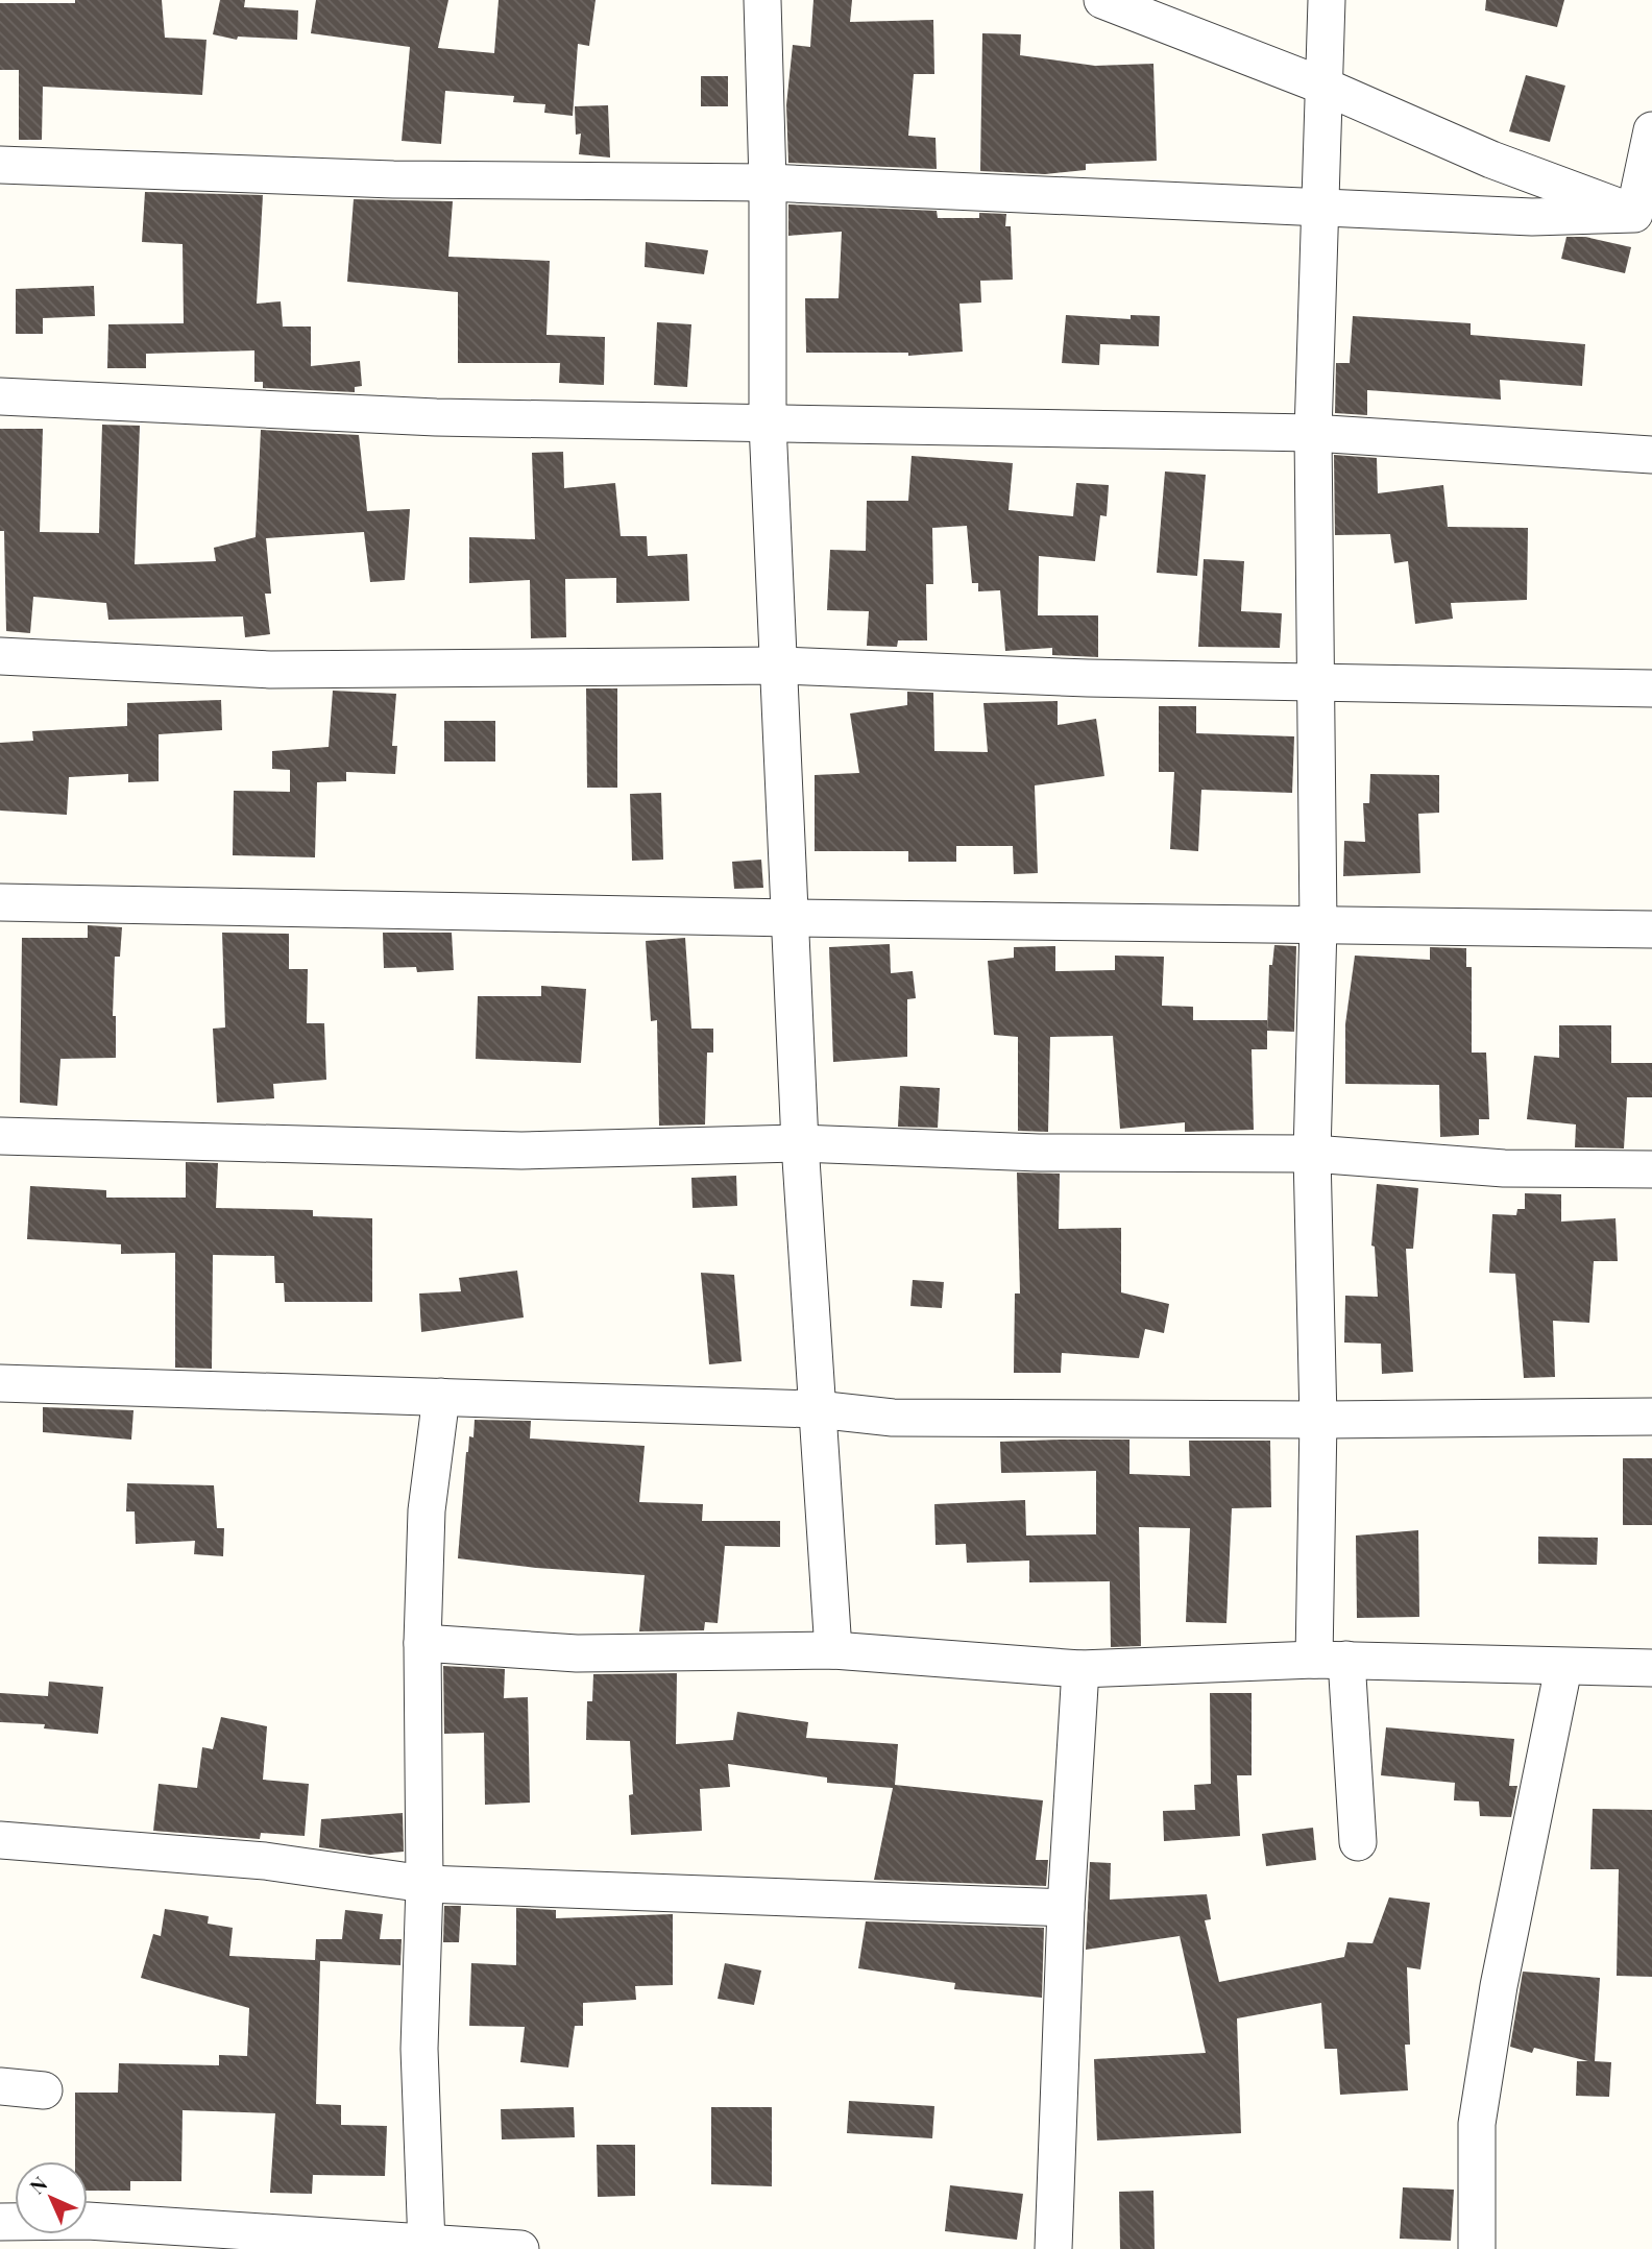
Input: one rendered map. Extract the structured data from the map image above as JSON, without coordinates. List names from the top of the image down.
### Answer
{
  "north": "top left"
}
